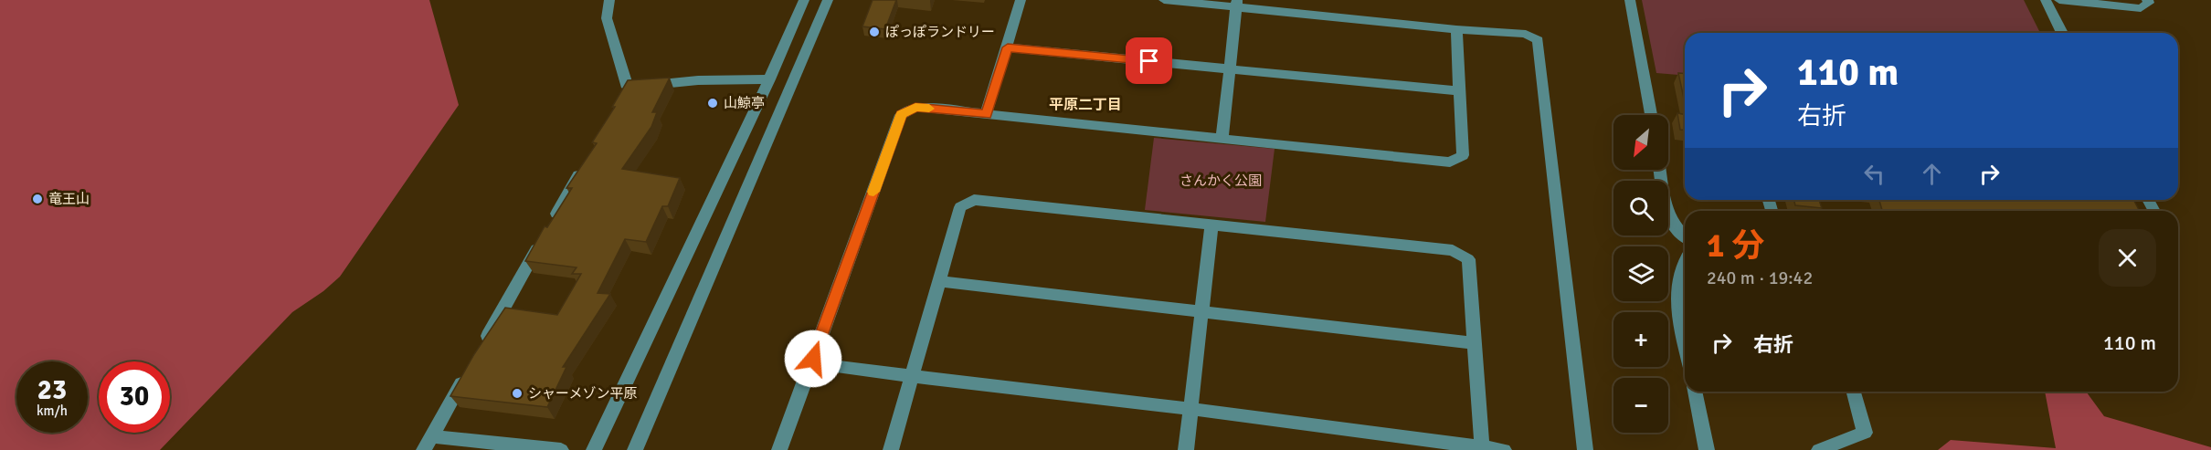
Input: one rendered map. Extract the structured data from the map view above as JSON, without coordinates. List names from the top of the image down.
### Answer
{
  "districts": ["平原二丁目"],
  "parks": ["さんかく公園"],
  "places": [
    "ぽっぽランドリー",
    "山鯨亭",
    "竜王山",
    "シャーメゾン平原"
  ],
  "north": "bottom left",
  "page": {
    "turn": ["110 m", "右折"],
    "map_buttons": ["+", "−"],
    "heading": ["1 分", "240 m · 19:42"],
    "list": [
      {
        "name": "右折",
        "value": "110 m"
      }
    ],
    "speed": "23 km/h",
    "limit": "30"
  }
}
